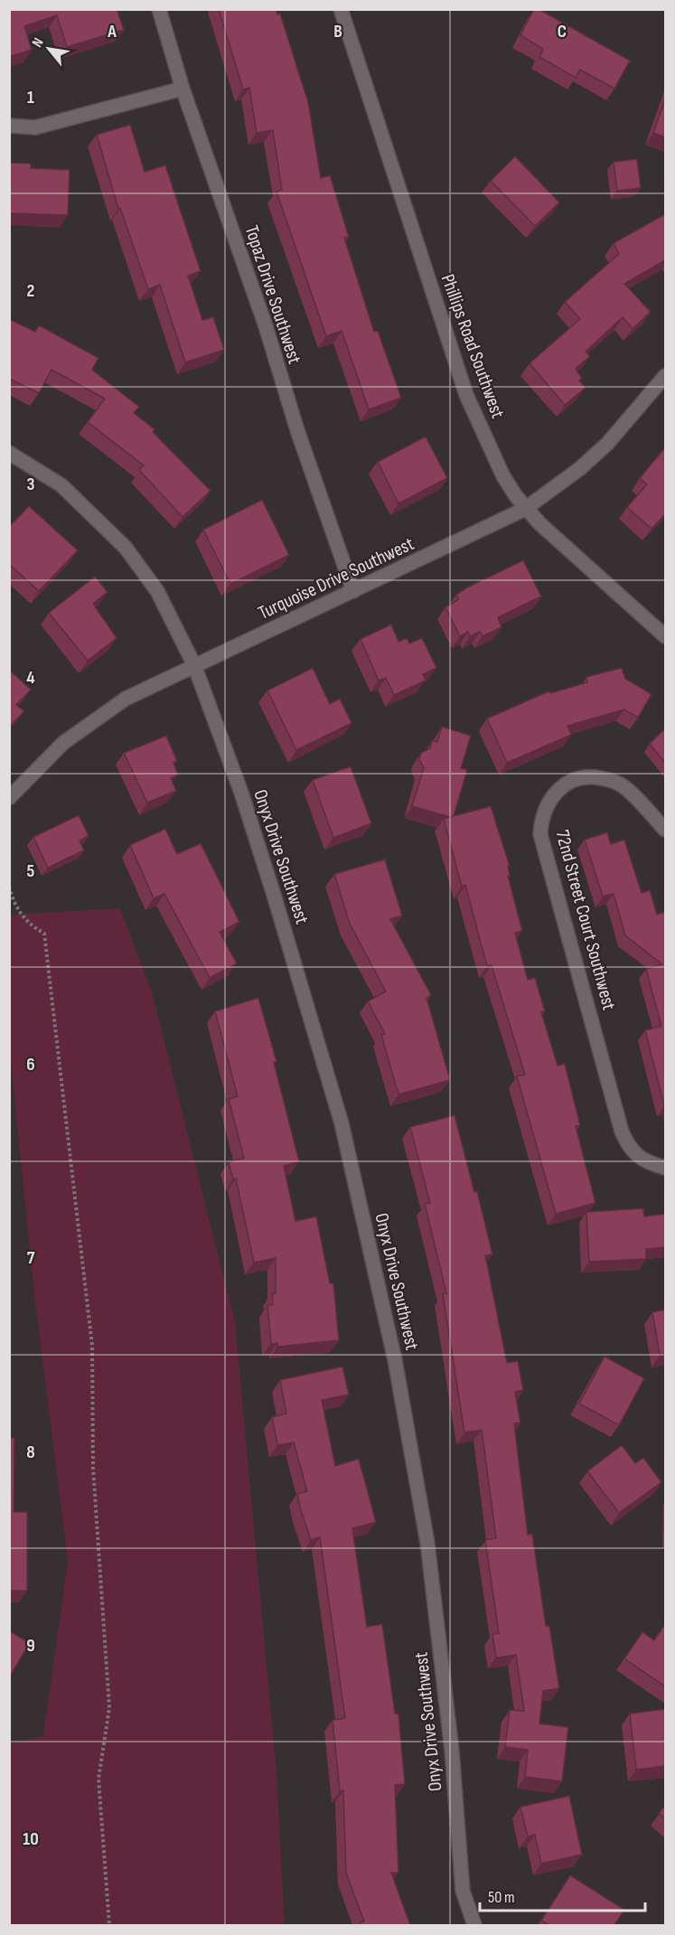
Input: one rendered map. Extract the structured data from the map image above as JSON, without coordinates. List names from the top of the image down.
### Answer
{
  "streets": {
    "street": [
      "Topaz Drive Southwest",
      "Phillips Road Southwest",
      "Turquoise Drive Southwest",
      "Onyx Drive Southwest",
      "72nd Street Court Southwest"
    ]
  },
  "crossings": [
    ["Topaz Drive Southwest", "Turquoise Drive Southwest"],
    ["Phillips Road Southwest", "Turquoise Drive Southwest"],
    ["Turquoise Drive Southwest", "Onyx Drive Southwest"]
  ],
  "scale_bar": "50 m",
  "north": "top left",
  "grid": {
    "columns": ["A", "B", "C"],
    "rows": [
      "1",
      "2",
      "3",
      "4",
      "5",
      "6",
      "7",
      "8",
      "9",
      "10"
    ]
  }
}
